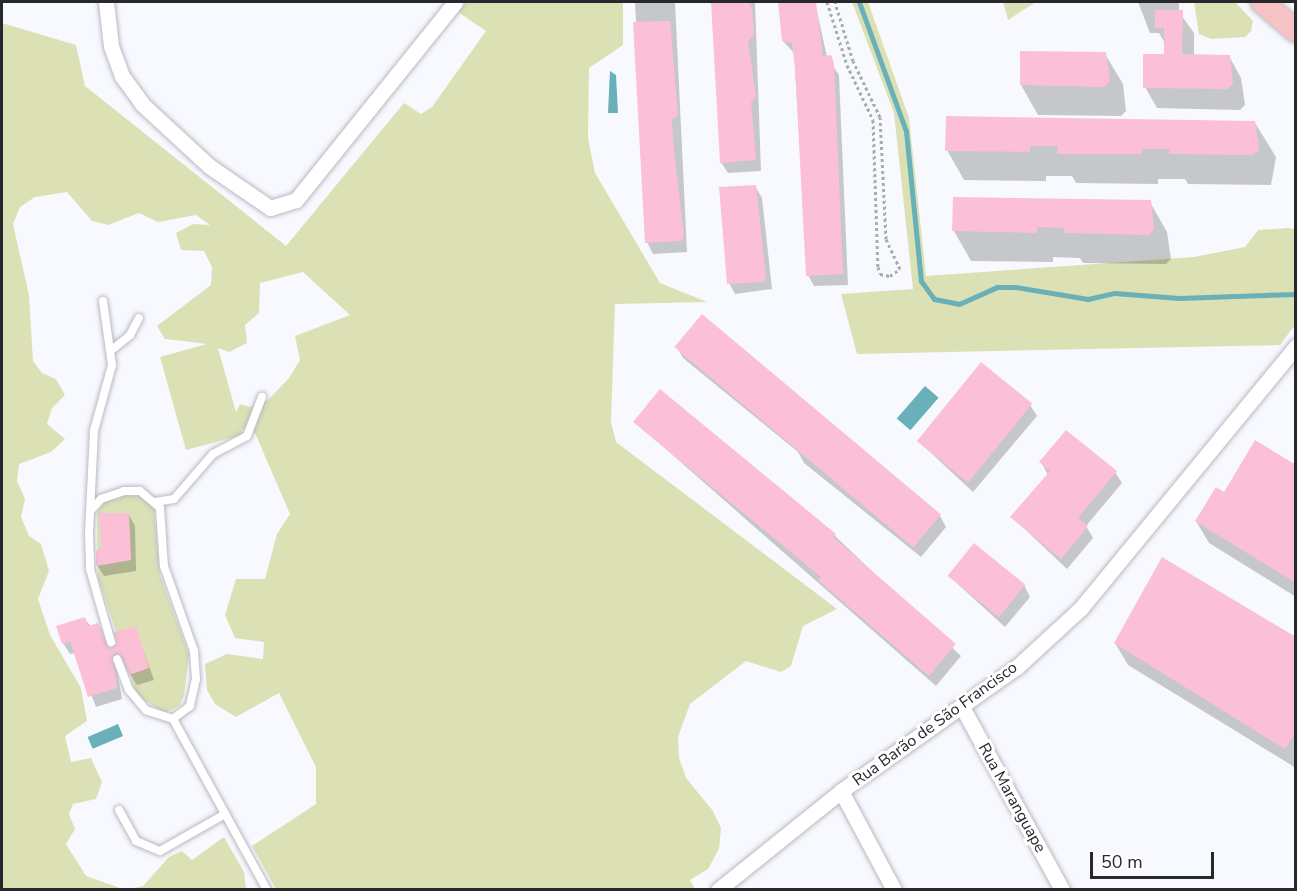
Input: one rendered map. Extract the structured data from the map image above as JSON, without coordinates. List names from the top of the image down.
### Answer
{
  "streets": {
    "street": ["Rua Barão de São Francisco", "Rua Maranguape"]
  },
  "crossings": [
    ["Rua Barão de São Francisco", "Rua Maranguape"]
  ],
  "scale_bar": "50 m"
}
